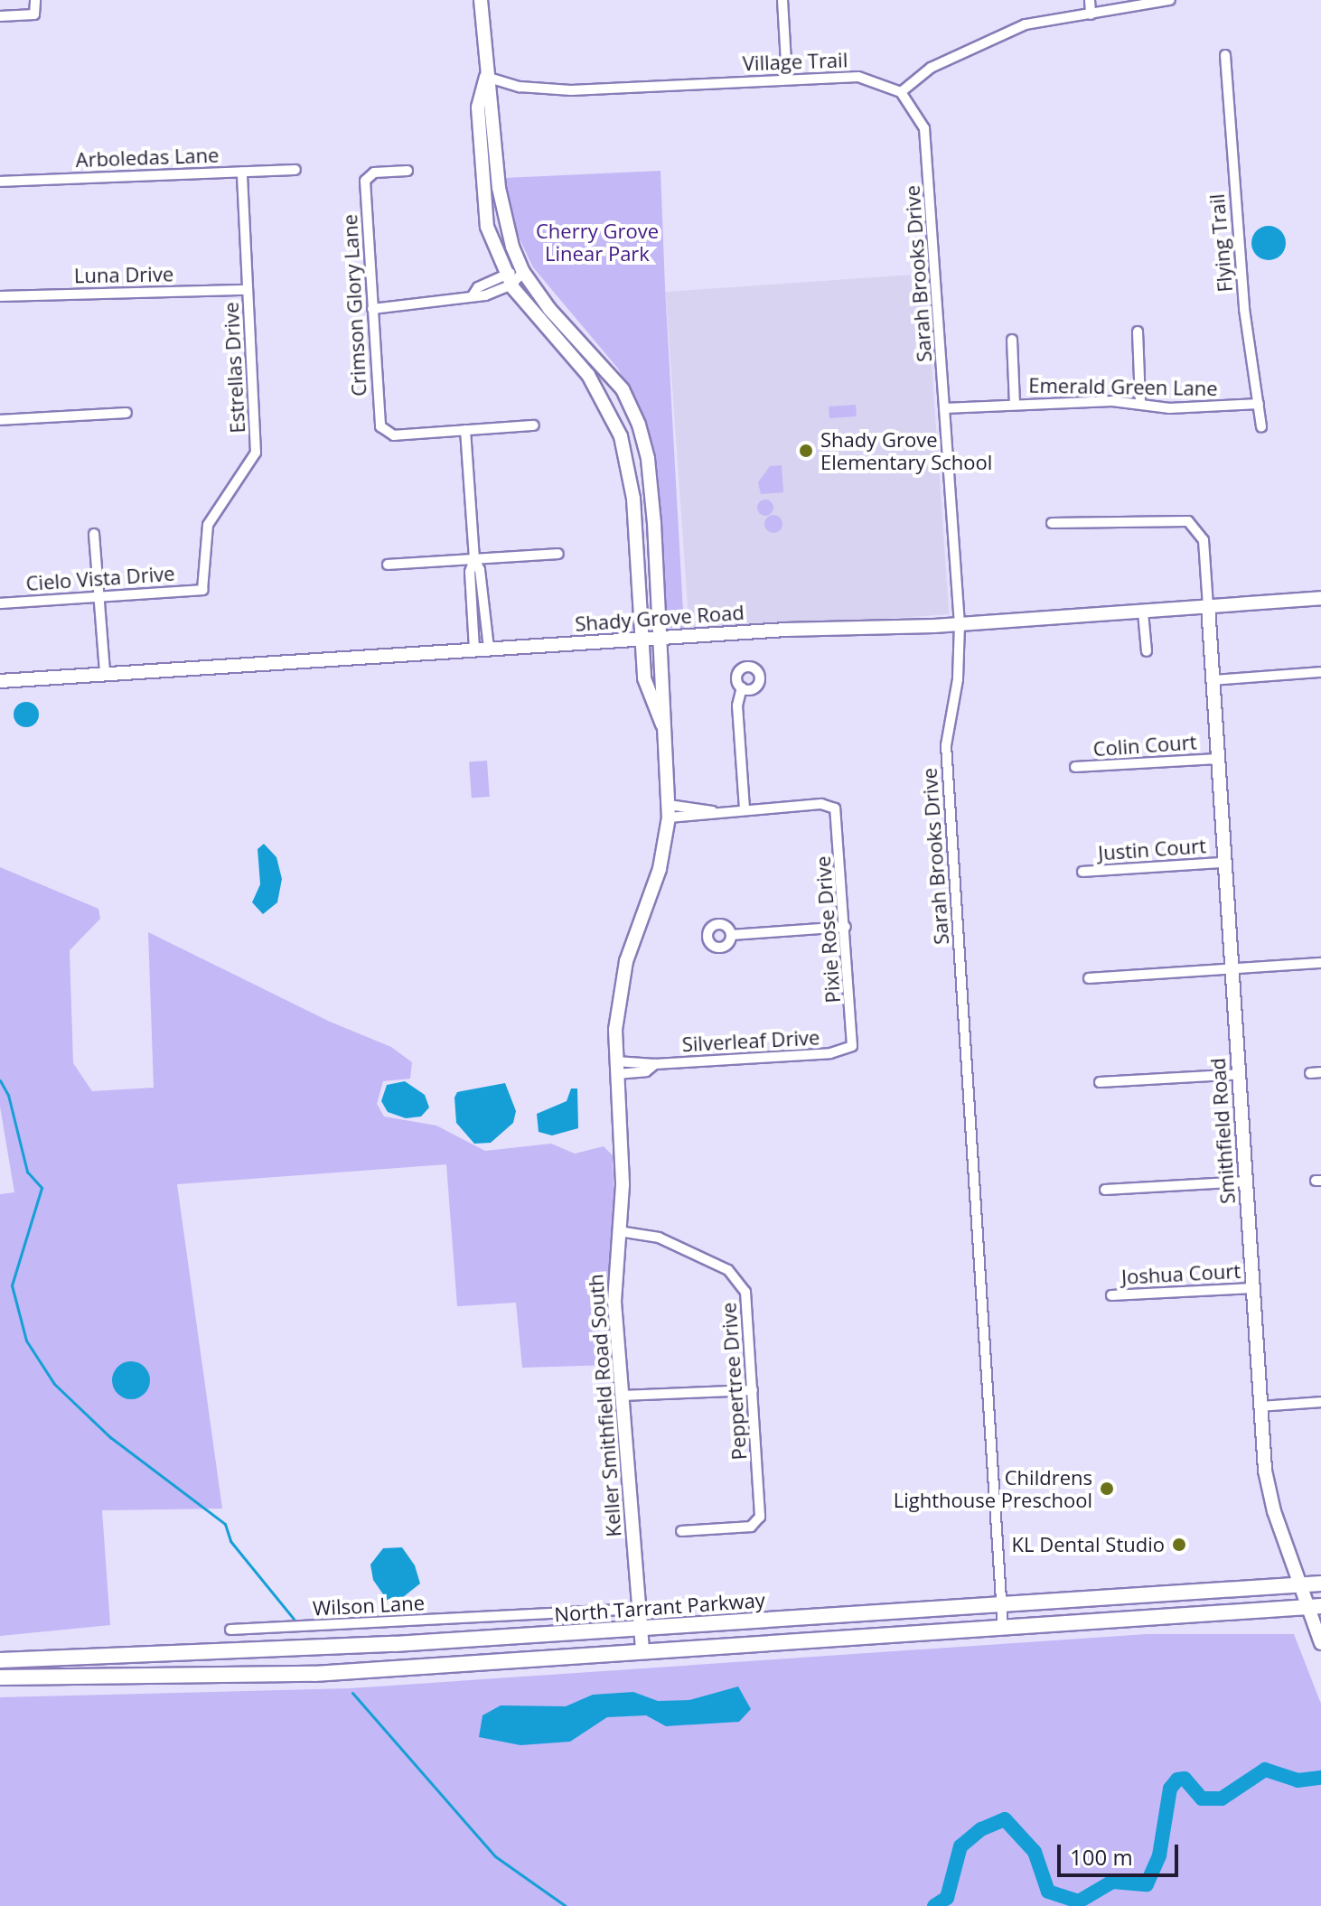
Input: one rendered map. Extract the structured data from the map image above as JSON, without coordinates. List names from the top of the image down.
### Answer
{
  "streets": {
    "main road": [
      "Shady Grove Road",
      "Smithfield Road",
      "Keller Smithfield Road South",
      "North Tarrant Parkway"
    ],
    "street": [
      "Village Trail",
      "Arboledas Lane",
      "Flying Trail",
      "Sarah Brooks Drive",
      "Luna Drive",
      "Crimson Glory Lane",
      "Estrellas Drive",
      "Emerald Green Lane",
      "Cielo Vista Drive",
      "Colin Court",
      "Justin Court",
      "Pixie Rose Drive",
      "Silverleaf Drive",
      "Joshua Court",
      "Peppertree Drive",
      "Wilson Lane"
    ]
  },
  "crossings": [
    ["Village Trail", "Sarah Brooks Drive"],
    ["Village Trail", "Keller Smithfield Road South"],
    ["Arboledas Lane", "Estrellas Drive"],
    ["Flying Trail", "Emerald Green Lane"],
    ["Sarah Brooks Drive", "Emerald Green Lane"],
    ["Sarah Brooks Drive", "Shady Grove Road"],
    ["Sarah Brooks Drive", "North Tarrant Parkway"],
    ["Luna Drive", "Estrellas Drive"],
    ["Estrellas Drive", "Cielo Vista Drive"],
    ["Shady Grove Road", "Smithfield Road"],
    ["Shady Grove Road", "Keller Smithfield Road South"],
    ["Colin Court", "Smithfield Road"],
    ["Justin Court", "Smithfield Road"],
    ["Pixie Rose Drive", "Silverleaf Drive"],
    ["Silverleaf Drive", "Keller Smithfield Road South"],
    ["Smithfield Road", "Joshua Court"],
    ["Smithfield Road", "North Tarrant Parkway"],
    ["Peppertree Drive", "Keller Smithfield Road South"],
    ["Keller Smithfield Road South", "North Tarrant Parkway"]
  ],
  "parks": ["Cherry Grove Linear Park"],
  "places": ["Shady Grove Elementary School", "Childrens Lighthouse Preschool", "KL Dental Studio"],
  "scale_bar": "100 m"
}
